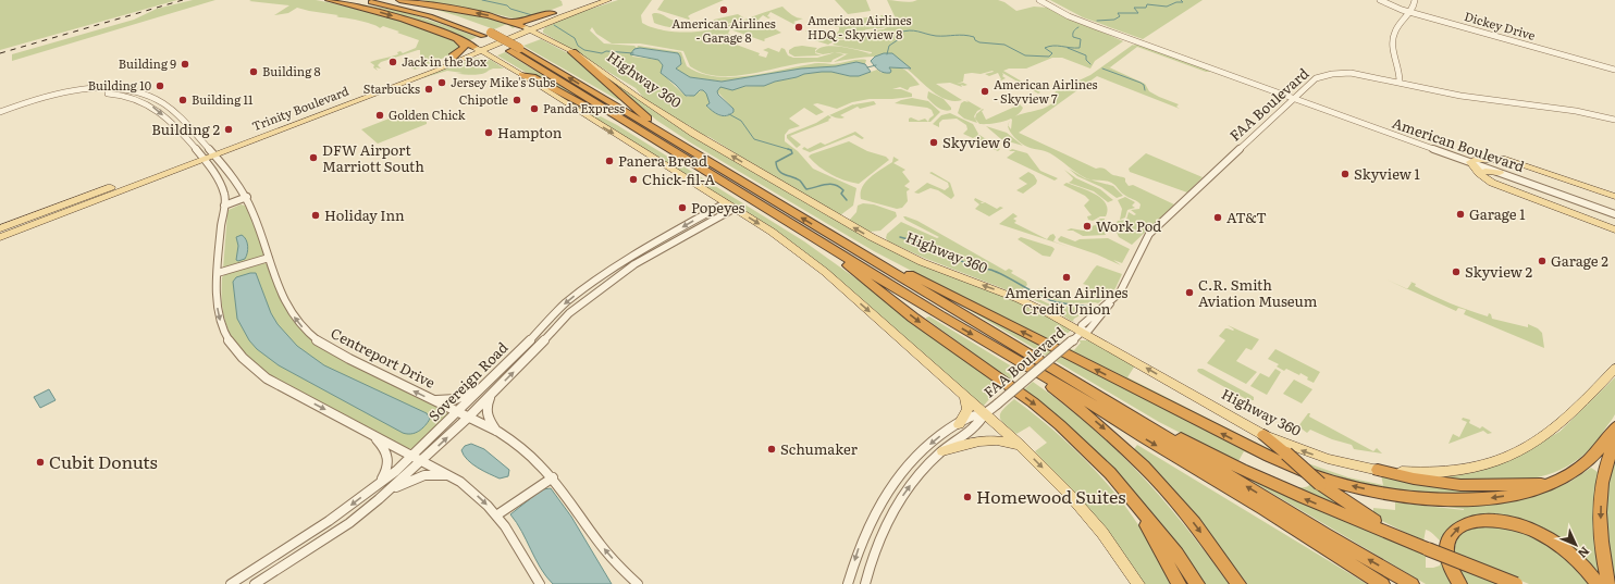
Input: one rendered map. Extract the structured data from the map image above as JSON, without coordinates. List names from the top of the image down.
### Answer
{
  "streets": {
    "main road": ["Highway 360", "Trinity Boulevard"],
    "street": [
      "Dickey Drive",
      "FAA Boulevard",
      "American Boulevard",
      "Centreport Drive",
      "Sovereign Road"
    ]
  },
  "crossings": [
    ["Highway 360", "FAA Boulevard"],
    ["Highway 360", "Trinity Boulevard"],
    ["FAA Boulevard", "American Boulevard"],
    ["Trinity Boulevard", "Centreport Drive"],
    ["Centreport Drive", "Sovereign Road"]
  ],
  "places": [
    "American Airlines - Garage 8",
    "American Airlines HDQ - Skyview 8",
    "Jack in the Box",
    "Building 9",
    "Building 8",
    "Jersey Mike's Subs",
    "Building 10",
    "Starbucks",
    "American Airlines - Skyview 7",
    "Building 11",
    "Chipotle",
    "Panda Express",
    "Golden Chick",
    "Building 2",
    "Hampton",
    "Skyview 6",
    "DFW Airport Marriott South",
    "Panera Bread",
    "Skyview 1",
    "Chick-fil-A",
    "Popeyes",
    "Garage 1",
    "Holiday Inn",
    "AT&T",
    "Work Pod",
    "Garage 2",
    "Skyview 2",
    "American Airlines Credit Union",
    "C.R. Smith Aviation Museum",
    "Schumaker",
    "Cubit Donuts",
    "Homewood Suites"
  ],
  "north": "bottom right"
}
